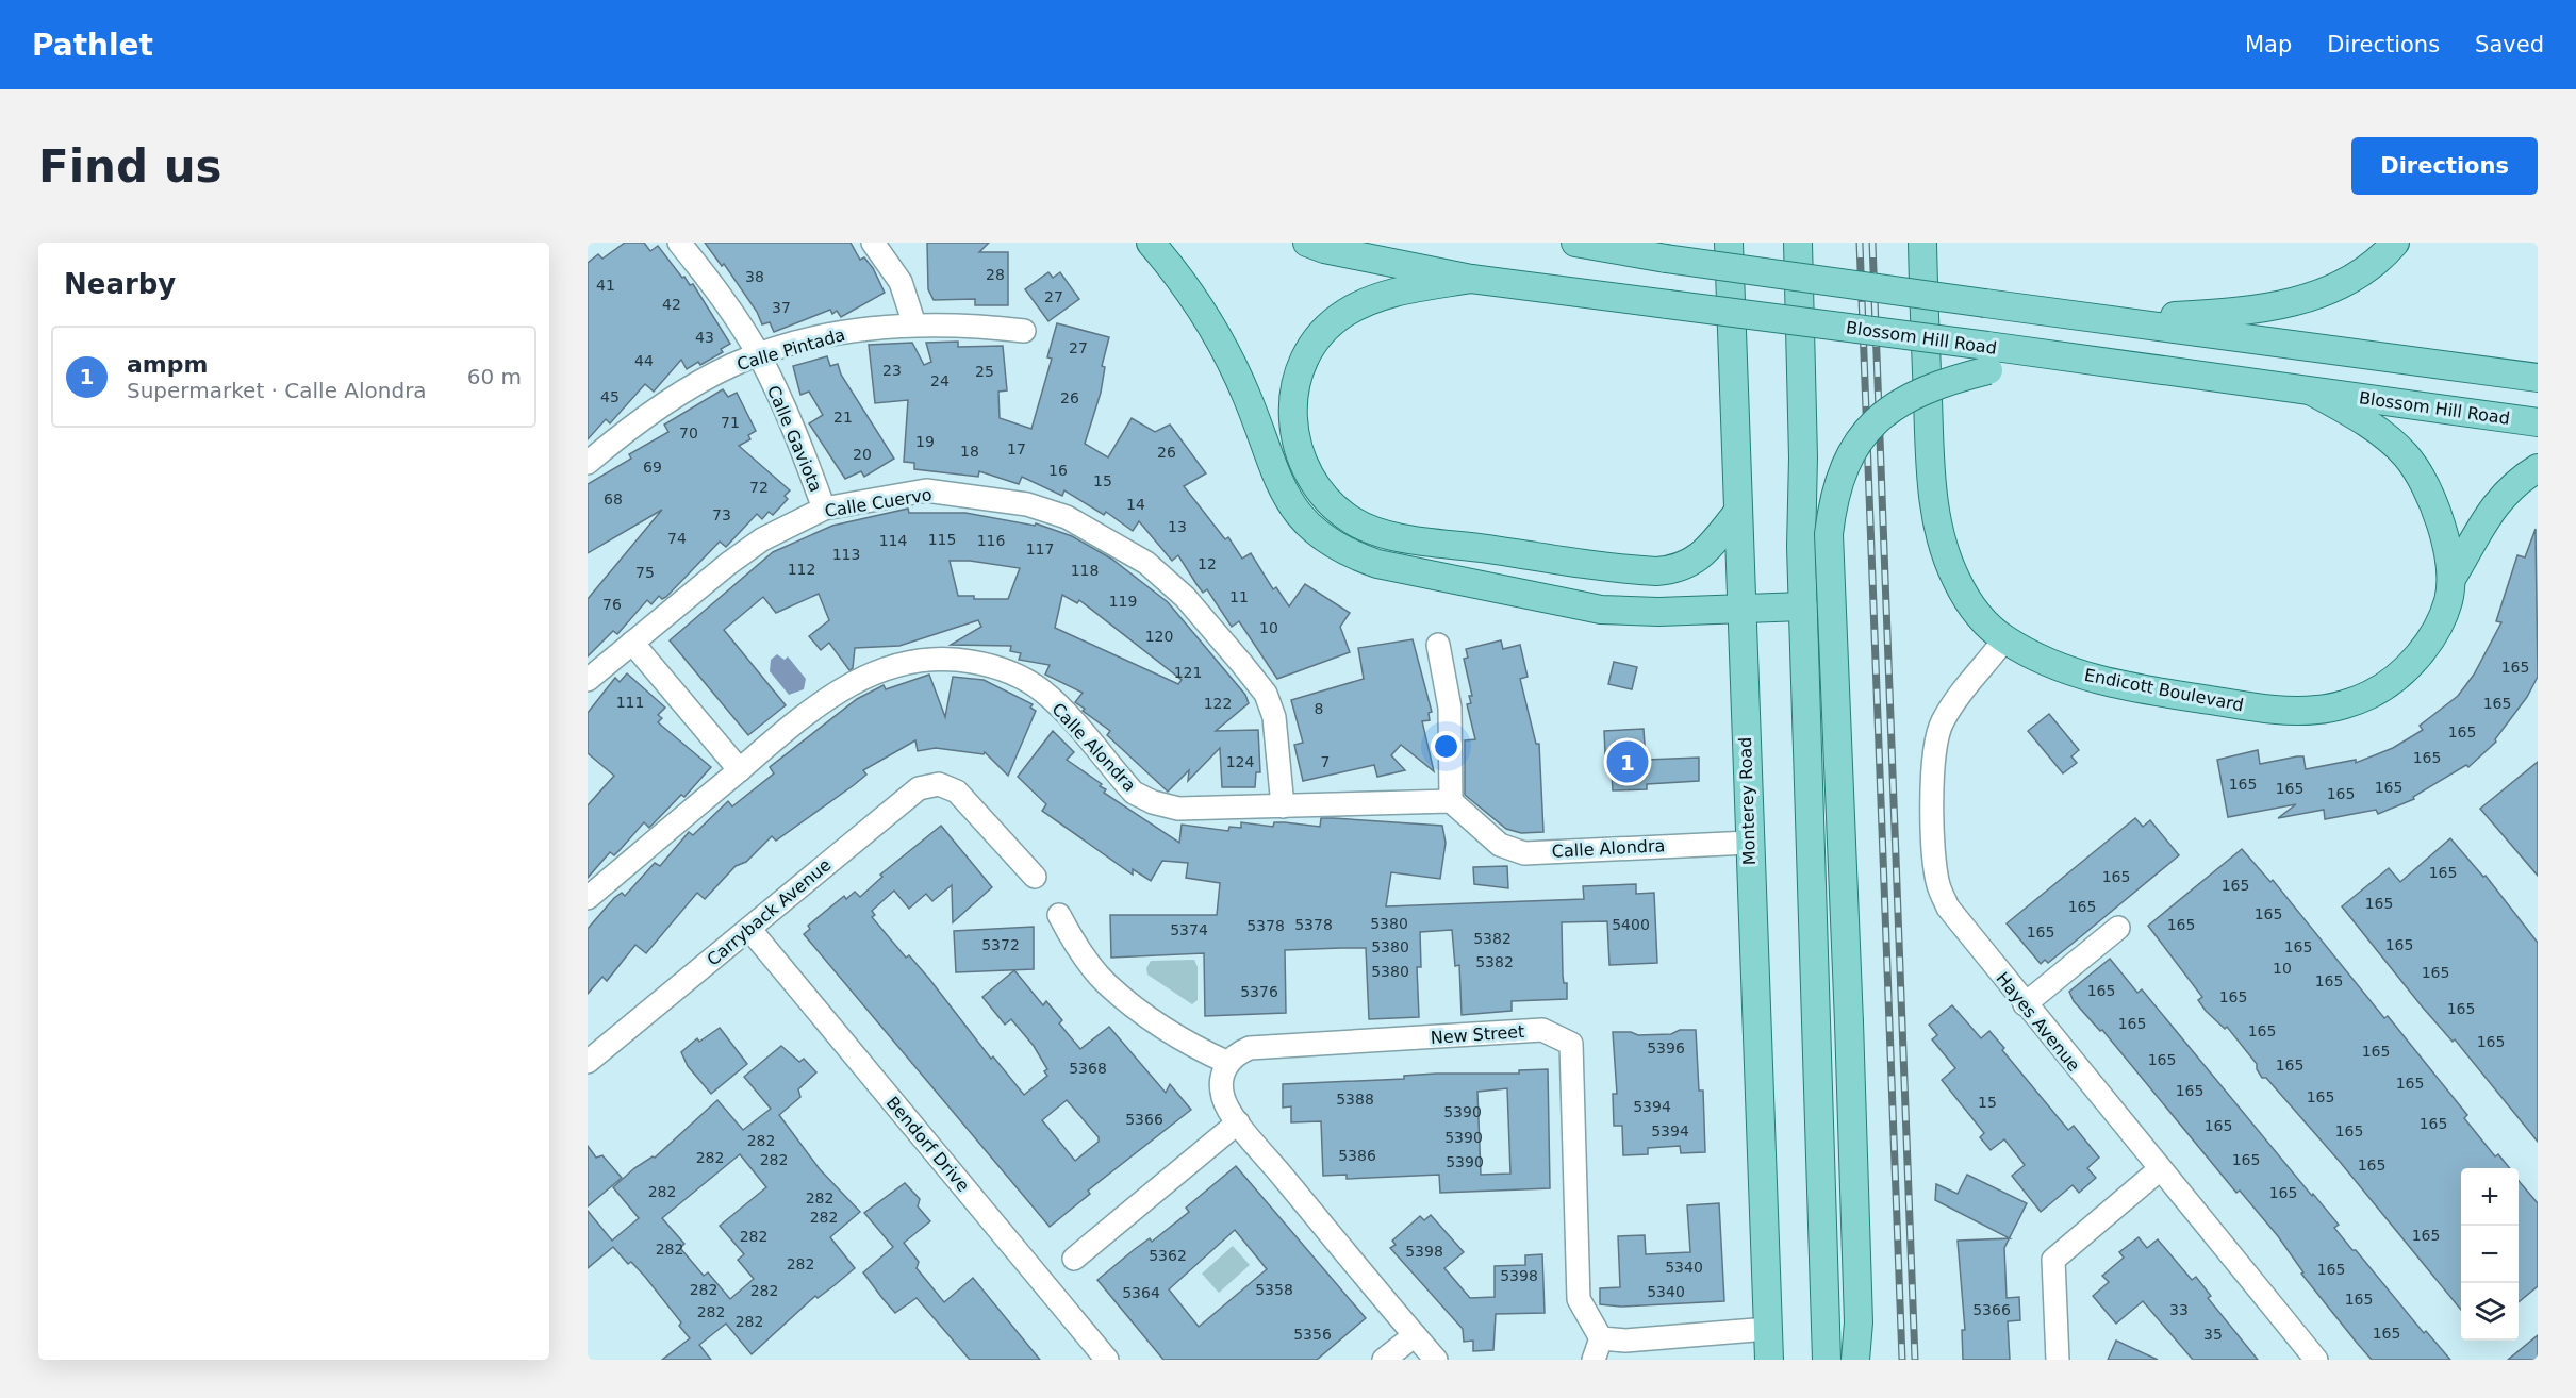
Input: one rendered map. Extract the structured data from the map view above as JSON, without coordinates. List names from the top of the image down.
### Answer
{
  "streets": {
    "main road": ["Blossom Hill Road", "Endicott Boulevard", "Monterey Road"],
    "street": [
      "Calle Pintada",
      "Calle Gaviota",
      "Calle Cuervo",
      "Calle Alondra",
      "Carryback Avenue",
      "Hayes Avenue",
      "New Street",
      "Bendorf Drive"
    ]
  },
  "crossings": [
    ["Calle Pintada", "Calle Gaviota"],
    ["Calle Gaviota", "Calle Cuervo"],
    ["Calle Cuervo", "Calle Alondra"],
    ["Endicott Boulevard", "Hayes Avenue"],
    ["Calle Alondra", "Monterey Road"],
    ["Monterey Road", "New Street"],
    ["Carryback Avenue", "Bendorf Drive"]
  ],
  "house_numbers": [
    "28",
    "38",
    "41",
    "27",
    "42",
    "37",
    "43",
    "27",
    "44",
    "23",
    "25",
    "24",
    "45",
    "26",
    "21",
    "71",
    "70",
    "19",
    "17",
    "18",
    "26",
    "20",
    "69",
    "16",
    "15",
    "72",
    "68",
    "14",
    "73",
    "13",
    "74",
    "115",
    "114",
    "116",
    "117",
    "113",
    "12",
    "112",
    "118",
    "75",
    "11",
    "119",
    "76",
    "10",
    "120",
    "165",
    "121",
    "111",
    "122",
    "165",
    "8",
    "165",
    "165",
    "124",
    "7",
    "165",
    "165",
    "165",
    "165",
    "165",
    "165",
    "165",
    "165",
    "165",
    "165",
    "5380",
    "5378",
    "5400",
    "165",
    "5378",
    "5374",
    "165",
    "5382",
    "5372",
    "165",
    "5380",
    "165",
    "5382",
    "10",
    "5380",
    "165",
    "165",
    "165",
    "5376",
    "165",
    "165",
    "165",
    "165",
    "165",
    "5396",
    "165",
    "165",
    "165",
    "5368",
    "165",
    "165",
    "165",
    "5388",
    "15",
    "5394",
    "5390",
    "5366",
    "165",
    "165",
    "5394",
    "165",
    "5390",
    "282",
    "5386",
    "282",
    "282",
    "165",
    "5390",
    "165",
    "282",
    "165",
    "282",
    "282",
    "165",
    "282",
    "282",
    "5398",
    "5362",
    "282",
    "5340",
    "165",
    "5398",
    "282",
    "5358",
    "282",
    "5340",
    "5364",
    "165",
    "5366",
    "33",
    "282",
    "282",
    "165",
    "5356",
    "35"
  ],
  "page": {
    "header": "Pathlet",
    "nav": ["Map", "Directions", "Saved"],
    "buttons": "Directions",
    "title": "Find us",
    "heading": "Nearby",
    "list": [
      {
        "mark": "1",
        "name": "ampm",
        "note": "Supermarket · Calle Alondra",
        "value": "60 m"
      }
    ],
    "pins": "1",
    "map_buttons": ["+", "−"]
  }
}
